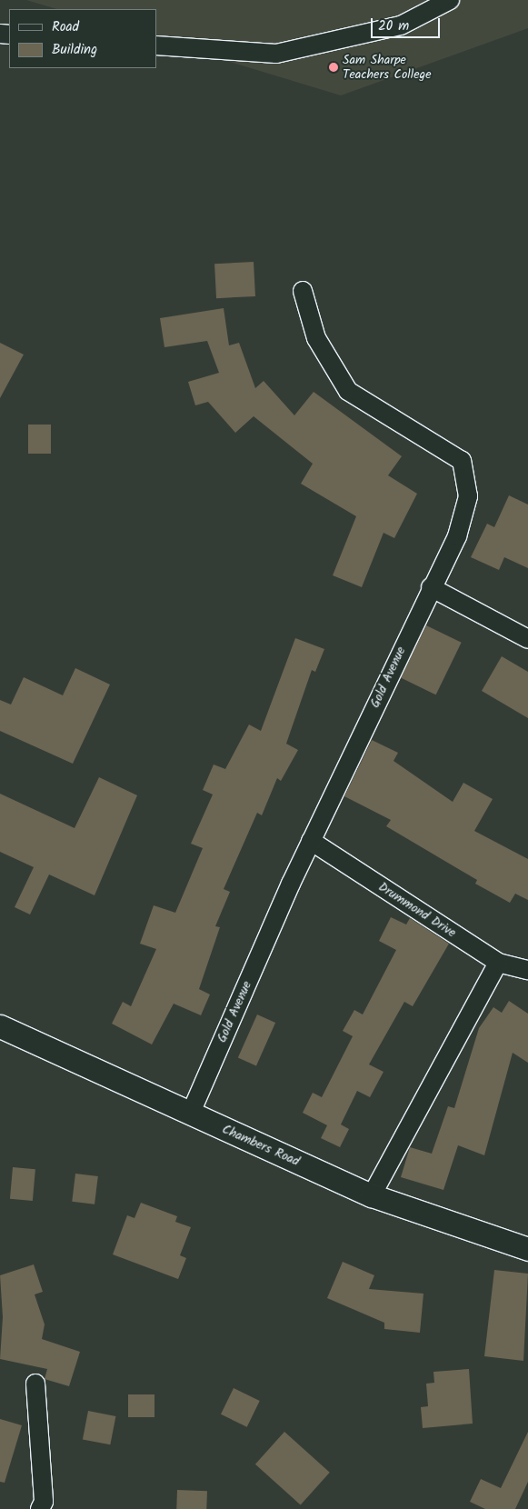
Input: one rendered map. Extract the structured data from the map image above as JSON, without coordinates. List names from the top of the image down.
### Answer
{
  "streets": {
    "street": ["Gold Avenue", "Drummond Drive", "Chambers Road"]
  },
  "crossings": [
    ["Gold Avenue", "Drummond Drive"],
    ["Gold Avenue", "Chambers Road"]
  ],
  "places": ["Sam Sharpe Teachers College"],
  "legend": ["Road", "Building"],
  "scale_bar": "20 m"
}
